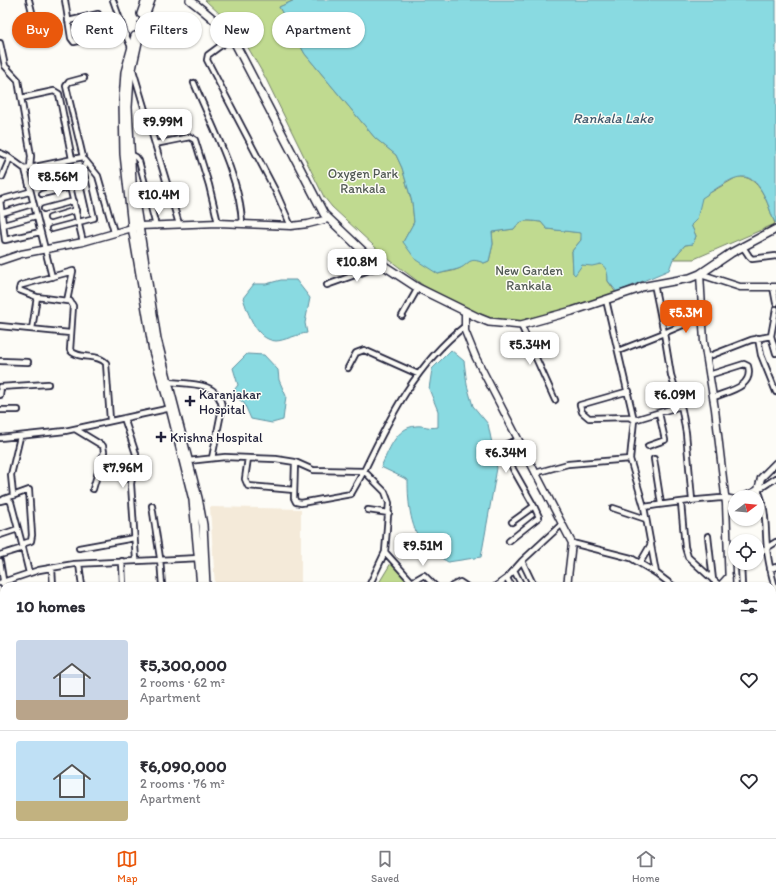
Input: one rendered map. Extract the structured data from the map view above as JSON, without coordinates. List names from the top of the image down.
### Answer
{
  "water": ["Rankala Lake"],
  "parks": ["Oxygen Park Rankala", "New Garden Rankala"],
  "places": {
    "health": ["Karanjakar Hospital", "Krishna Hospital"]
  },
  "north": "right",
  "page": {
    "chip": [
      "Buy",
      "Rent",
      "Filters",
      "New",
      "Apartment"
    ],
    "price": [
      "₹9.99M",
      "₹8.56M",
      "₹10.4M",
      "₹10.8M",
      "₹5.3M",
      "₹5.34M",
      "₹6.09M",
      "₹6.34M",
      "₹7.96M",
      "₹9.51M"
    ],
    "heading": "10 homes",
    "list": [
      {
        "name": "₹5,300,000",
        "note": "2 rooms · 62 m² · Apartment"
      },
      {
        "name": "₹6,090,000",
        "note": "2 rooms · 76 m² · Apartment"
      }
    ],
    "tabs": ["Map", "Saved", "Home"]
  }
}
